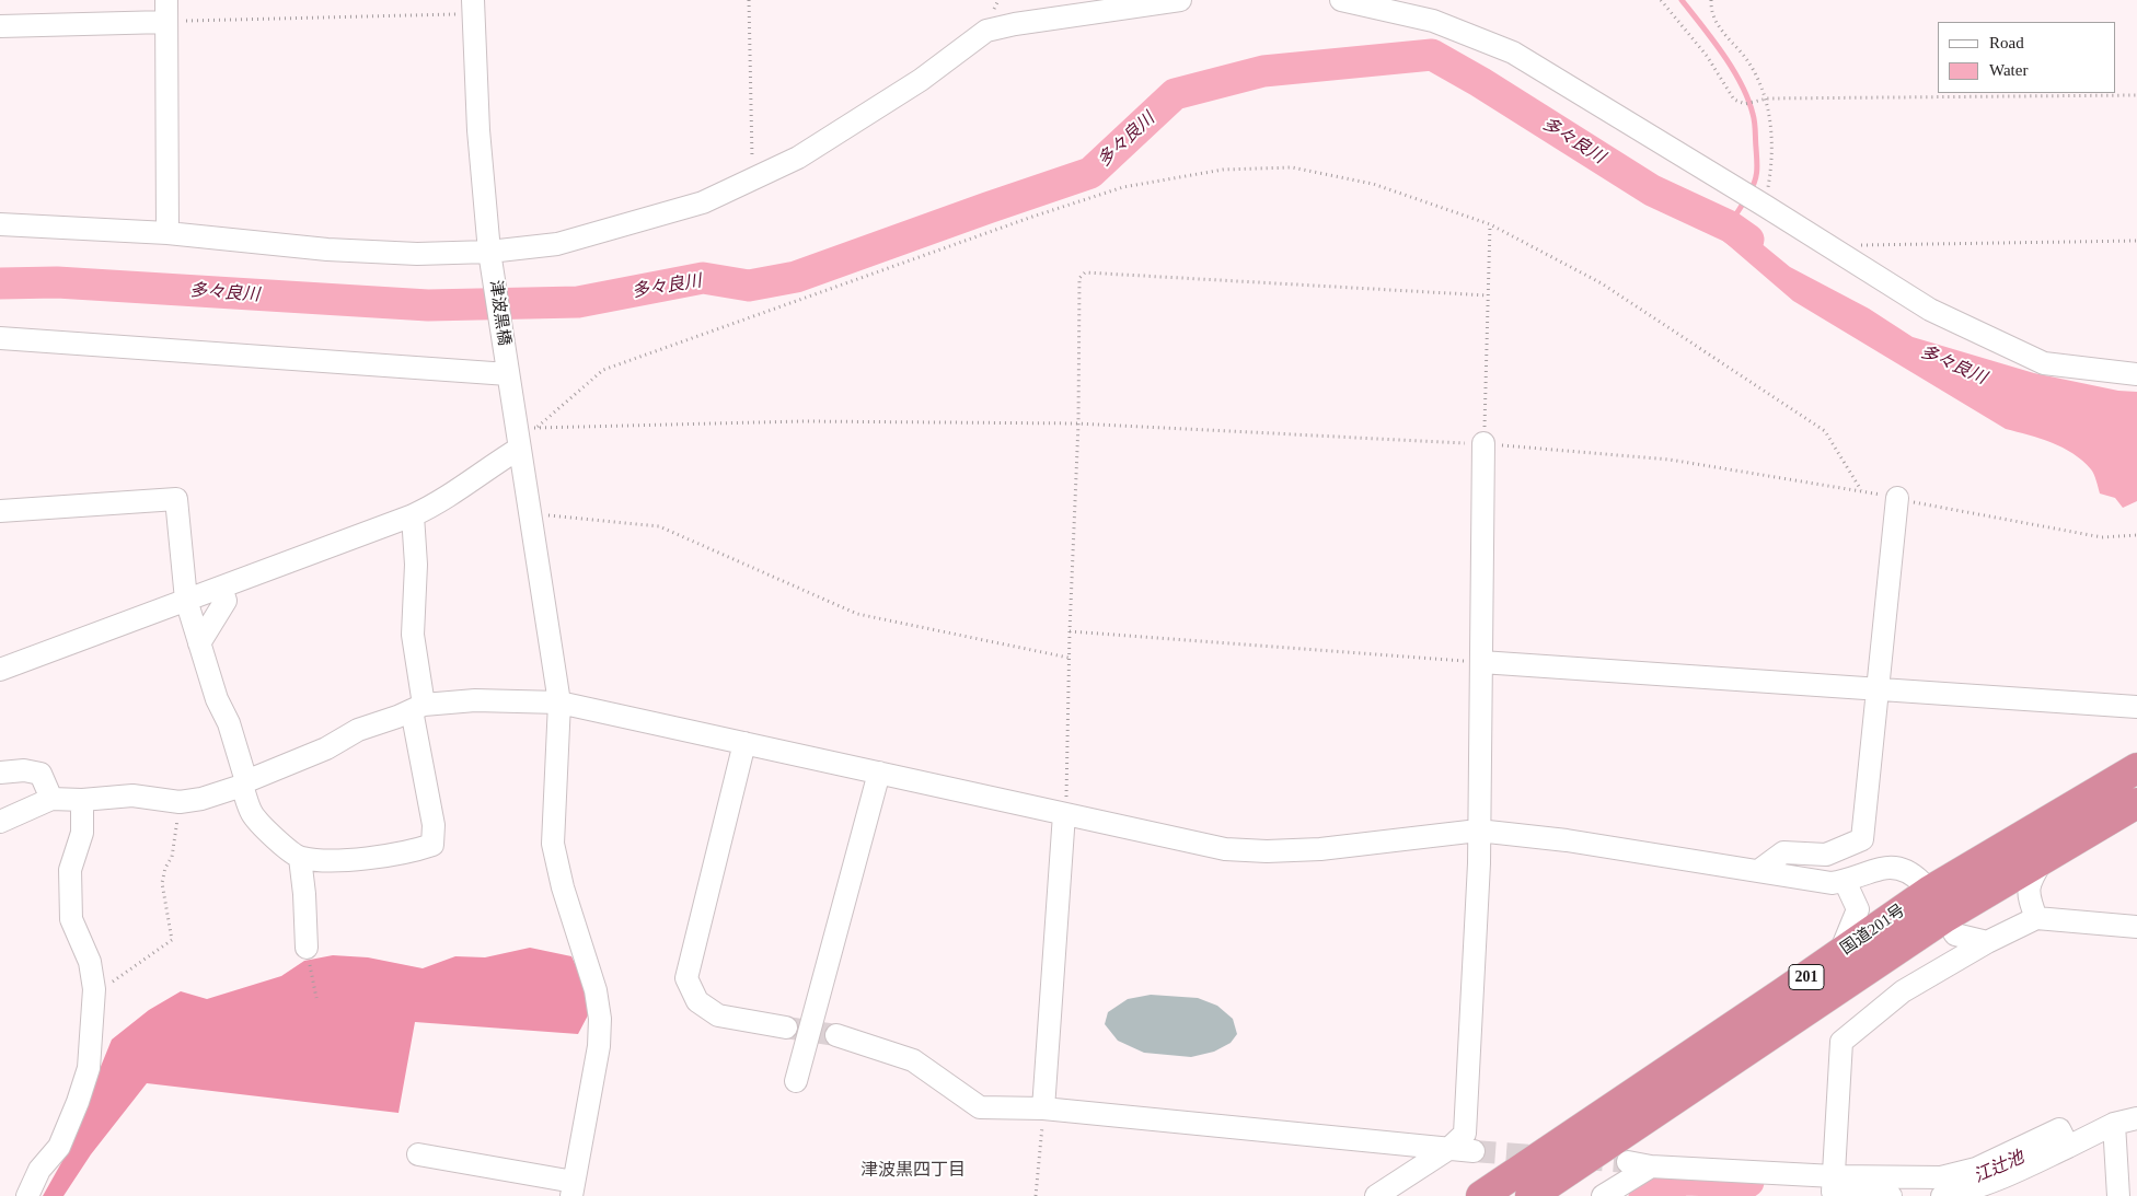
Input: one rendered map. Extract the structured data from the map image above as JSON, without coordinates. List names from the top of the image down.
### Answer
{
  "streets": {
    "highway": ["国道201号", "201"],
    "street": ["津波黒橋"]
  },
  "districts": ["津波黒四丁目"],
  "water": ["多々良川", "江辻池"],
  "legend": ["Road", "Water"]
}
